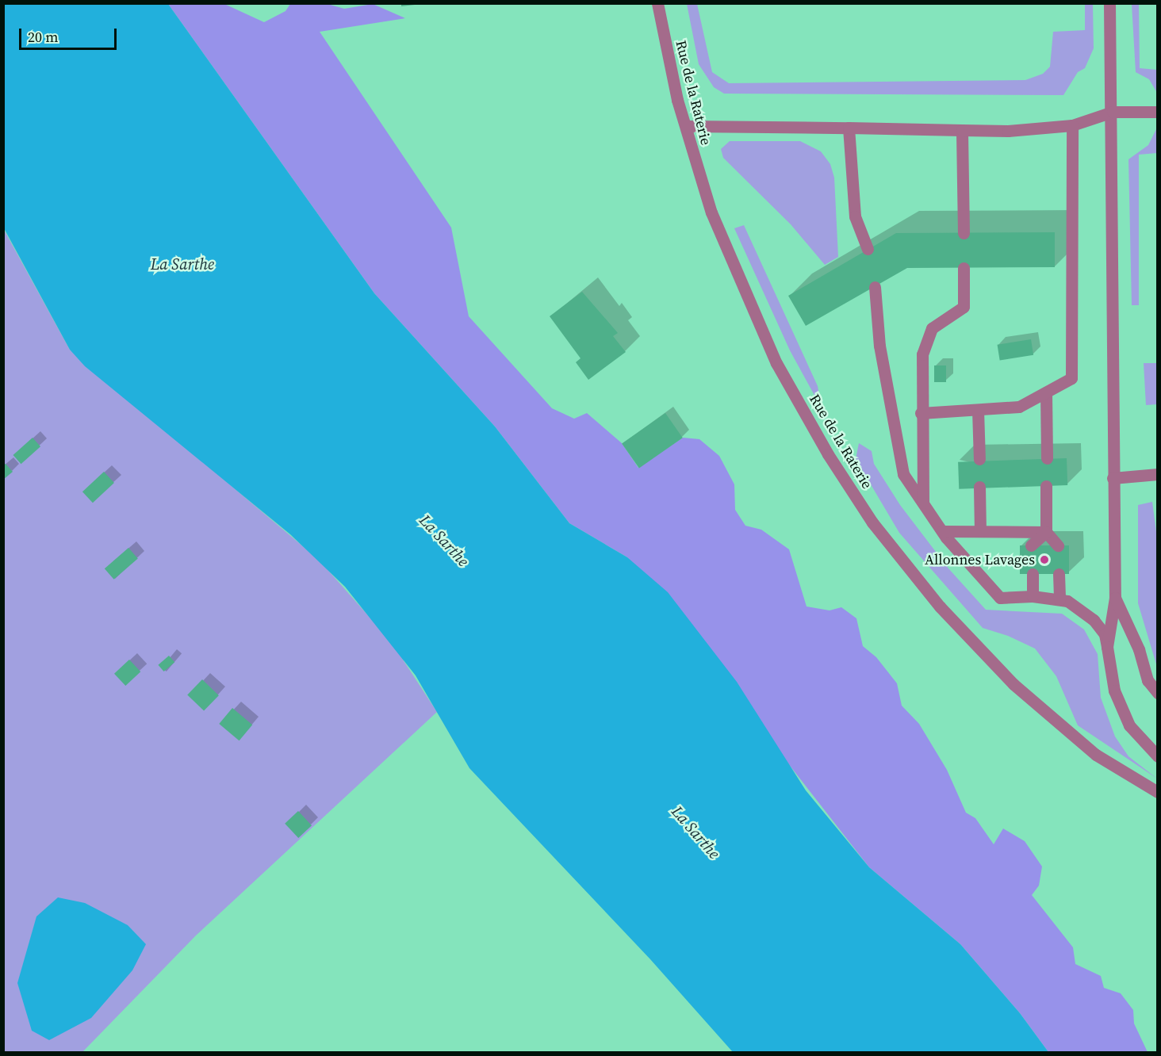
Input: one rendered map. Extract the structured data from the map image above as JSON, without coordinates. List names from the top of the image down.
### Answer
{
  "streets": {
    "street": ["Rue de la Raterie"]
  },
  "water": ["La Sarthe"],
  "places": ["Allonnes Lavages"],
  "scale_bar": "20 m"
}
